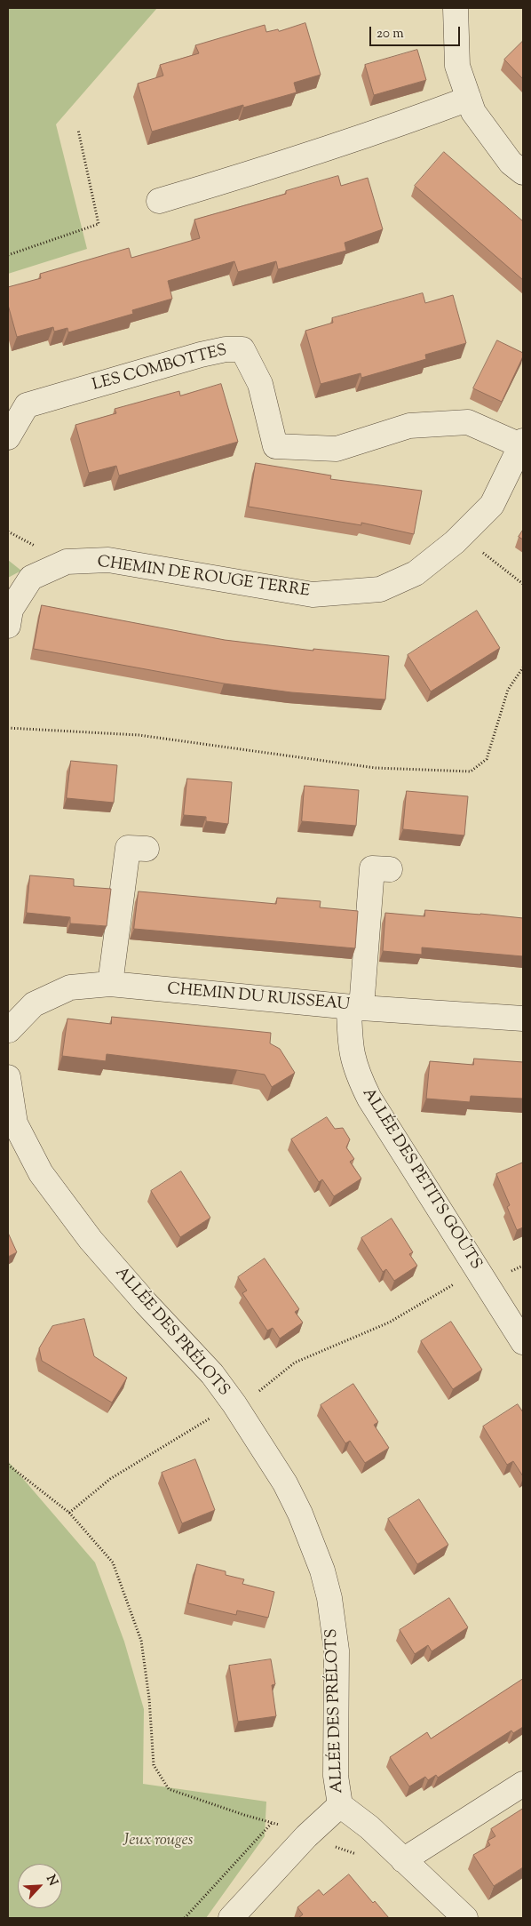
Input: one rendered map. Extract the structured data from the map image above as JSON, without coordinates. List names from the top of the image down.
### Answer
{
  "streets": {
    "street": [
      "LES COMBOTTES",
      "CHEMIN DE ROUGE TERRE",
      "CHEMIN DU RUISSEAU",
      "ALLÉE DES PETITS GOÛTS",
      "ALLÉE DES PRÉLOTS"
    ]
  },
  "crossings": [
    ["LES COMBOTTES", "CHEMIN DE ROUGE TERRE"],
    ["CHEMIN DU RUISSEAU", "ALLÉE DES PETITS GOÛTS"]
  ],
  "parks": ["Jeux rouges"],
  "scale_bar": "20 m",
  "north": "top right"
}
